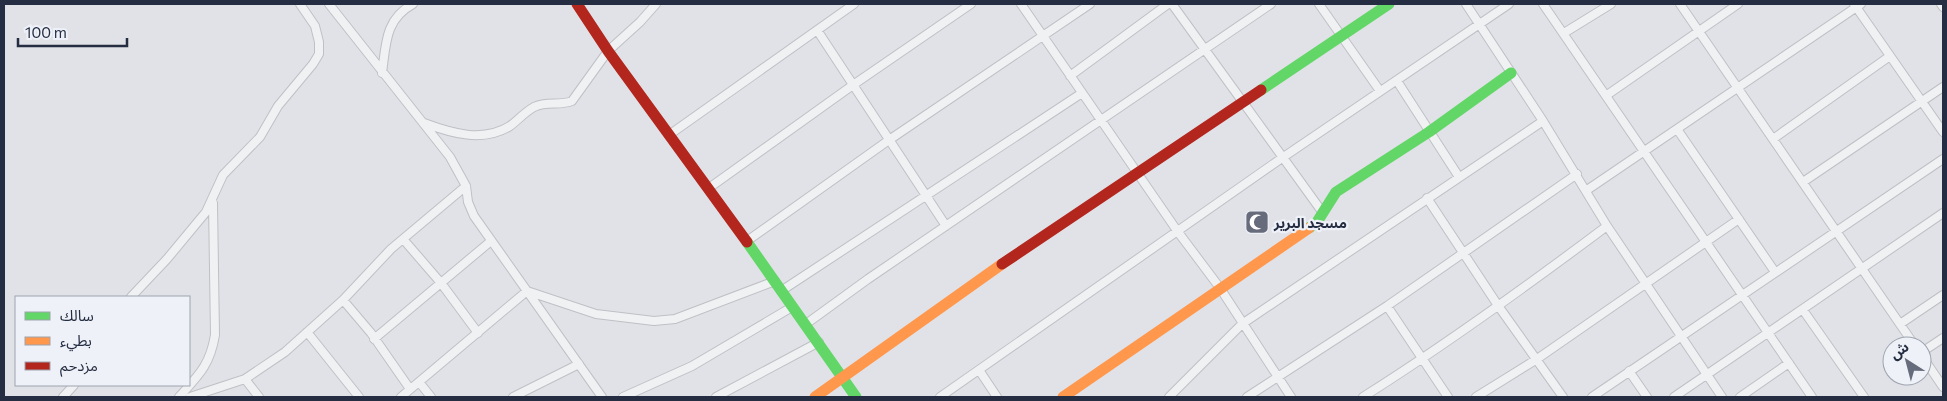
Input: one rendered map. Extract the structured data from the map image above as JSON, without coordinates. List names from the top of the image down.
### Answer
{
  "places": {
    "mosque": ["مسجد البرير"]
  },
  "legend": ["سالك", "بطيء", "مزدحم"],
  "scale_bar": "100 m",
  "north": "top left"
}
